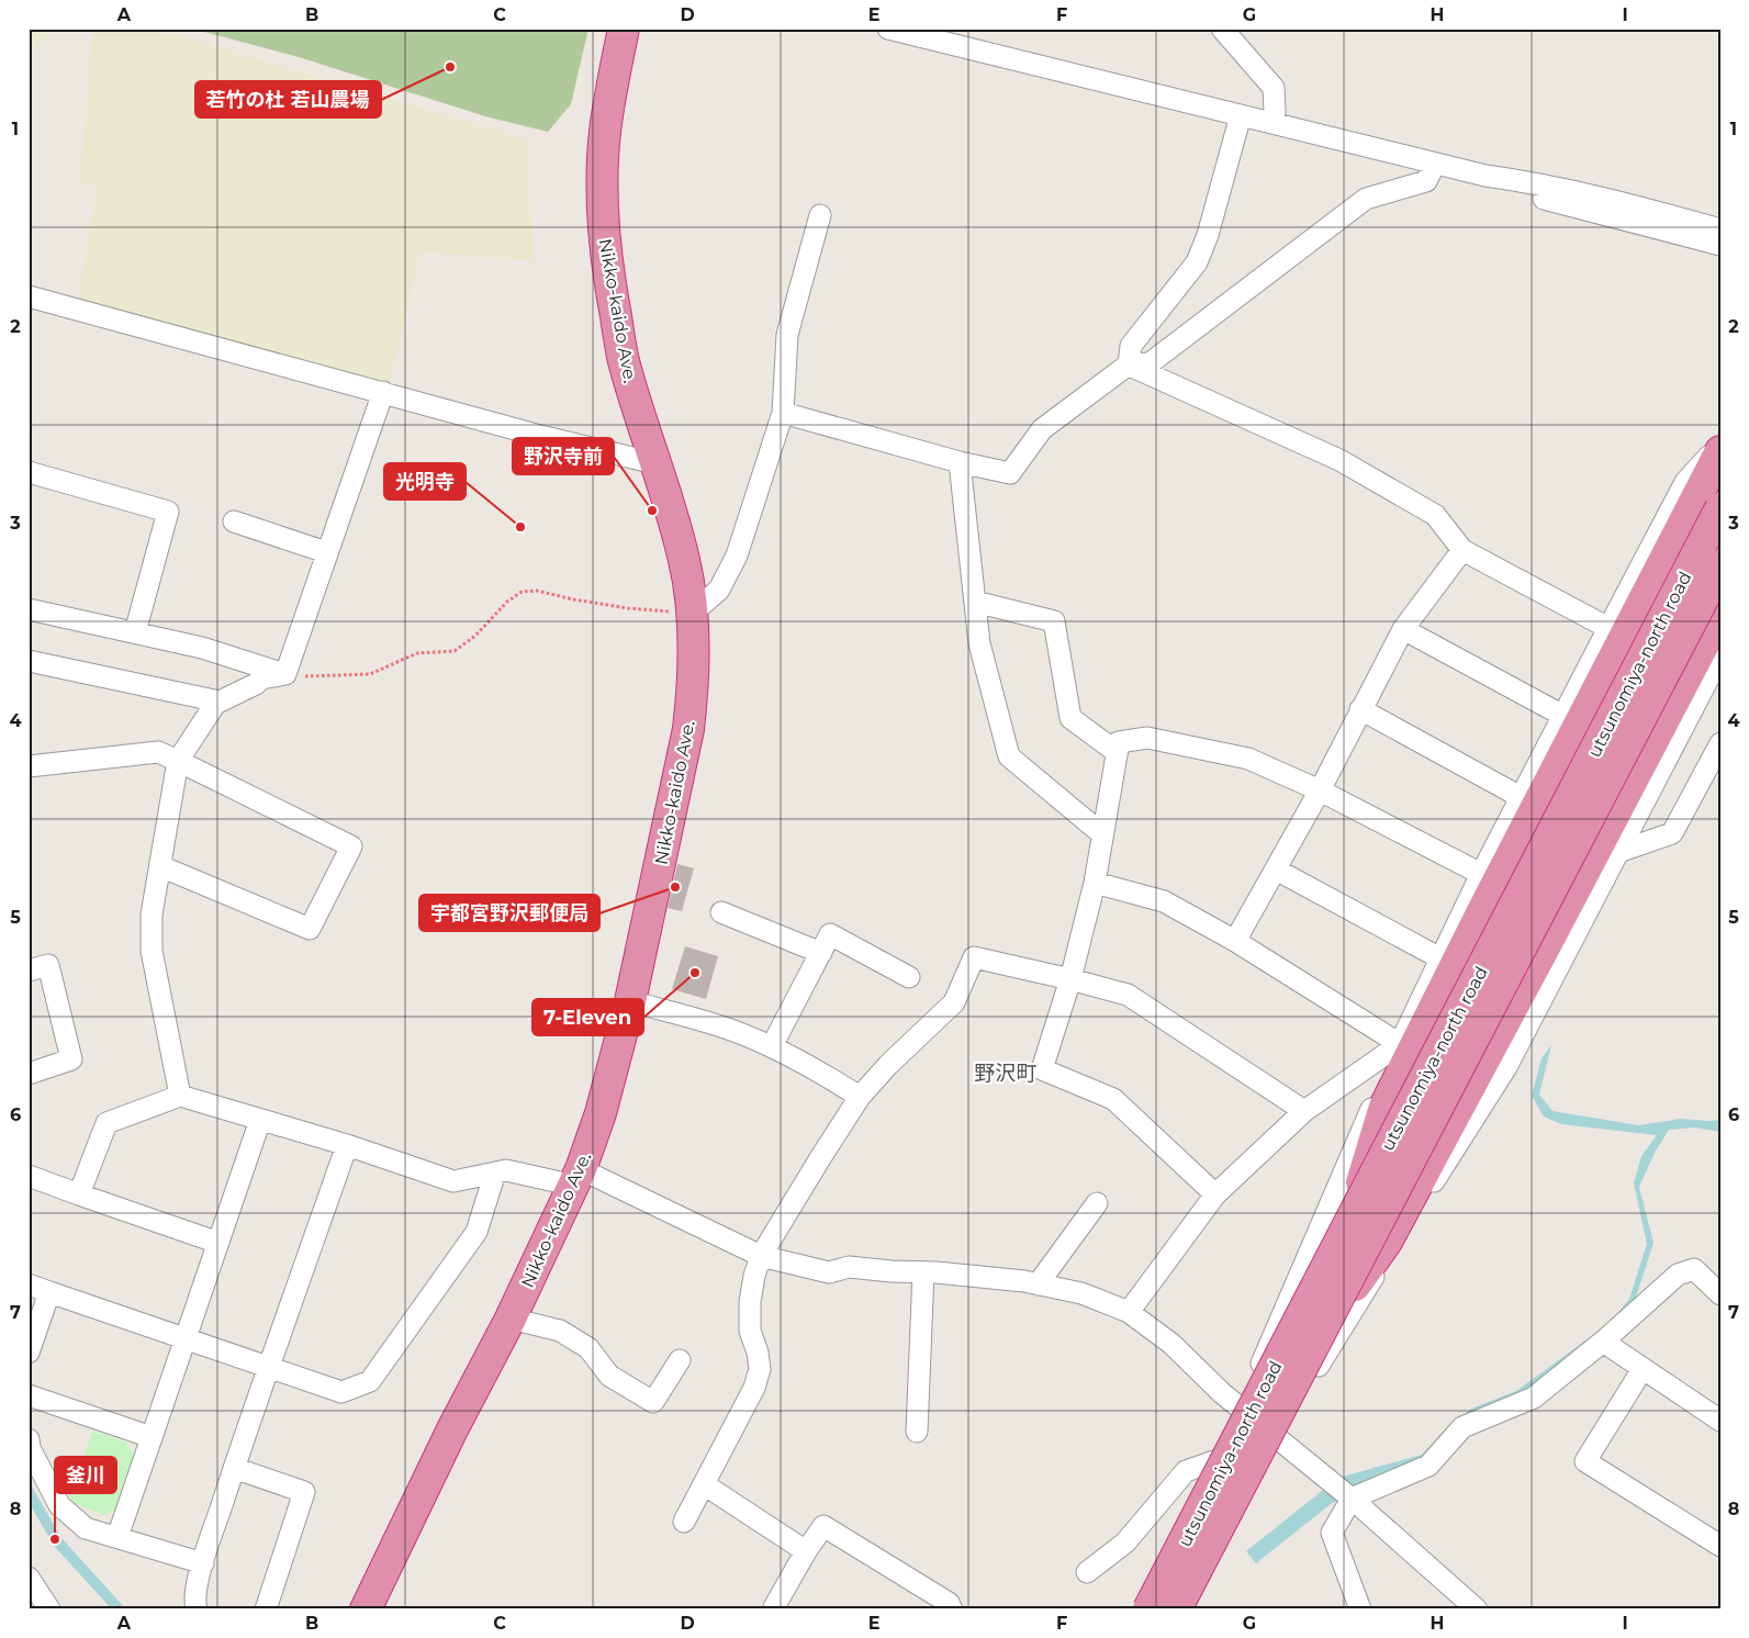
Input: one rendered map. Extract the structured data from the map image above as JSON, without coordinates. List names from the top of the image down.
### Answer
{
  "streets": {
    "highway": ["Nikko-kaido Ave.", "utsunomiya-north road"]
  },
  "districts": ["野沢町"],
  "places": [
    "若竹の杜 若山農場",
    "野沢寺前",
    "光明寺",
    "宇都宮野沢郵便局",
    "7-Eleven",
    "釜川"
  ],
  "grid": {
    "columns": [
      "A",
      "B",
      "C",
      "D",
      "E",
      "F",
      "G",
      "H",
      "I"
    ],
    "rows": [
      "1",
      "2",
      "3",
      "4",
      "5",
      "6",
      "7",
      "8"
    ]
  }
}
